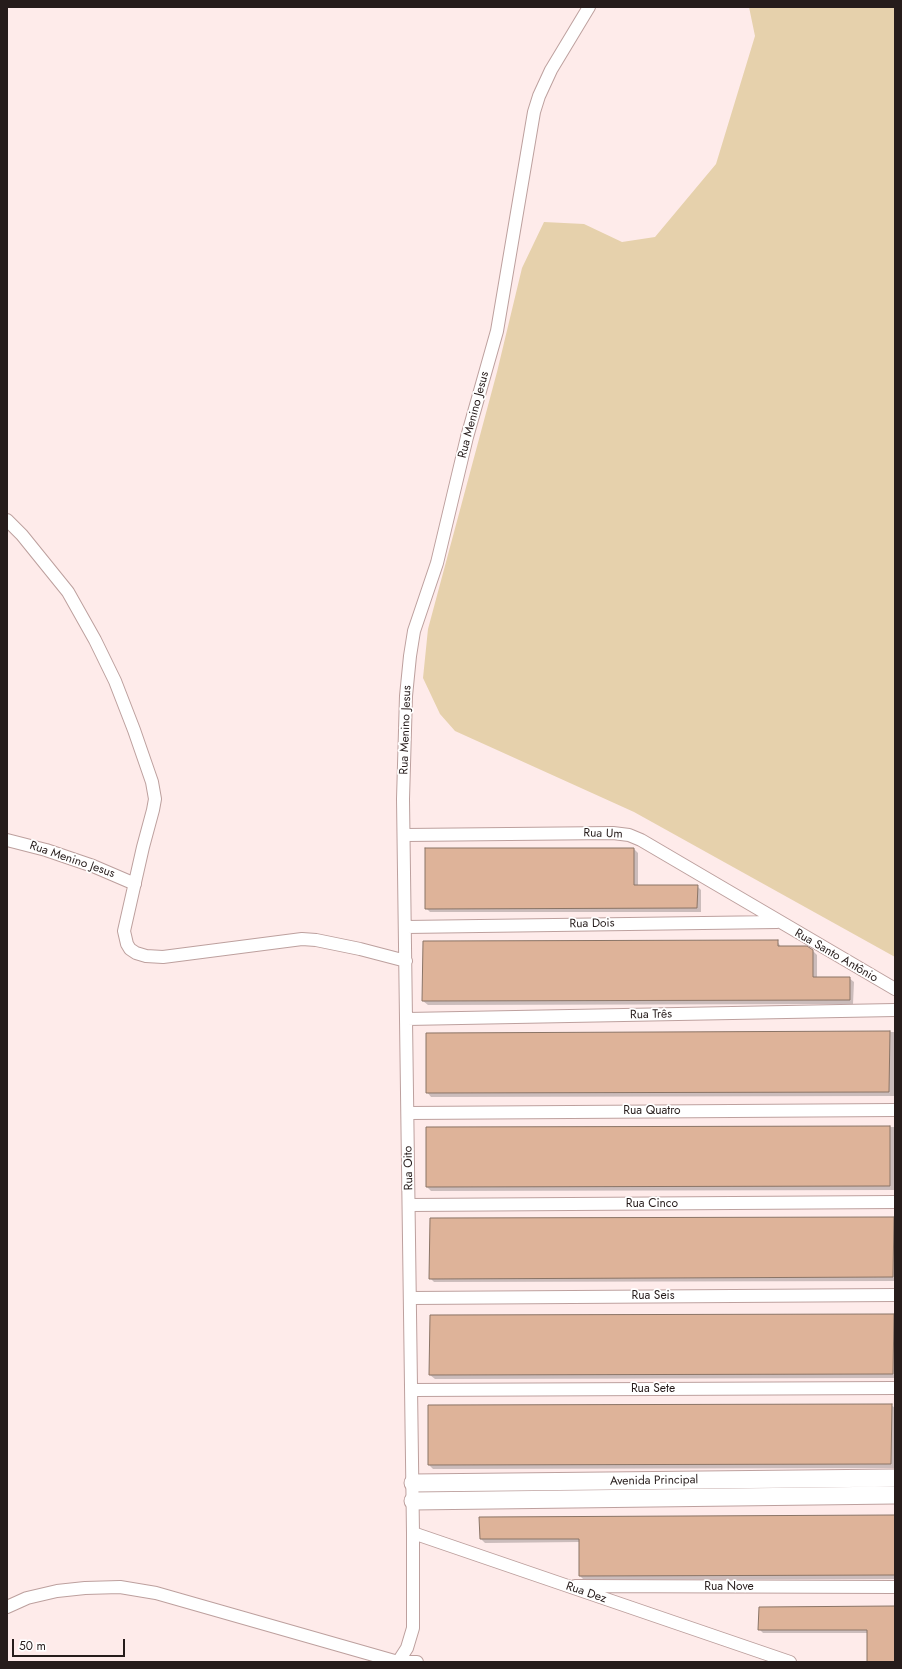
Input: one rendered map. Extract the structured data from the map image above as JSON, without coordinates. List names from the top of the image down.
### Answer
{
  "streets": {
    "street": [
      "Rua Menino Jesus",
      "Rua Um",
      "Rua Dois",
      "Rua Santo Antônio",
      "Rua Três",
      "Rua Quatro",
      "Rua Oito",
      "Rua Cinco",
      "Rua Seis",
      "Rua Sete",
      "Avenida Principal",
      "Rua Nove",
      "Rua Dez"
    ]
  },
  "crossings": [
    ["Rua Menino Jesus", "Rua Um"],
    ["Rua Menino Jesus", "Rua Oito"],
    ["Rua Um", "Rua Dois"],
    ["Rua Um", "Rua Santo Antônio"],
    ["Rua Um", "Rua Oito"],
    ["Rua Dois", "Rua Santo Antônio"],
    ["Rua Dois", "Rua Oito"],
    ["Rua Três", "Rua Oito"],
    ["Rua Quatro", "Rua Oito"],
    ["Rua Oito", "Rua Cinco"],
    ["Rua Oito", "Rua Seis"],
    ["Rua Oito", "Rua Sete"],
    ["Rua Oito", "Avenida Principal"],
    ["Rua Nove", "Rua Dez"]
  ],
  "scale_bar": "50 m"
}
